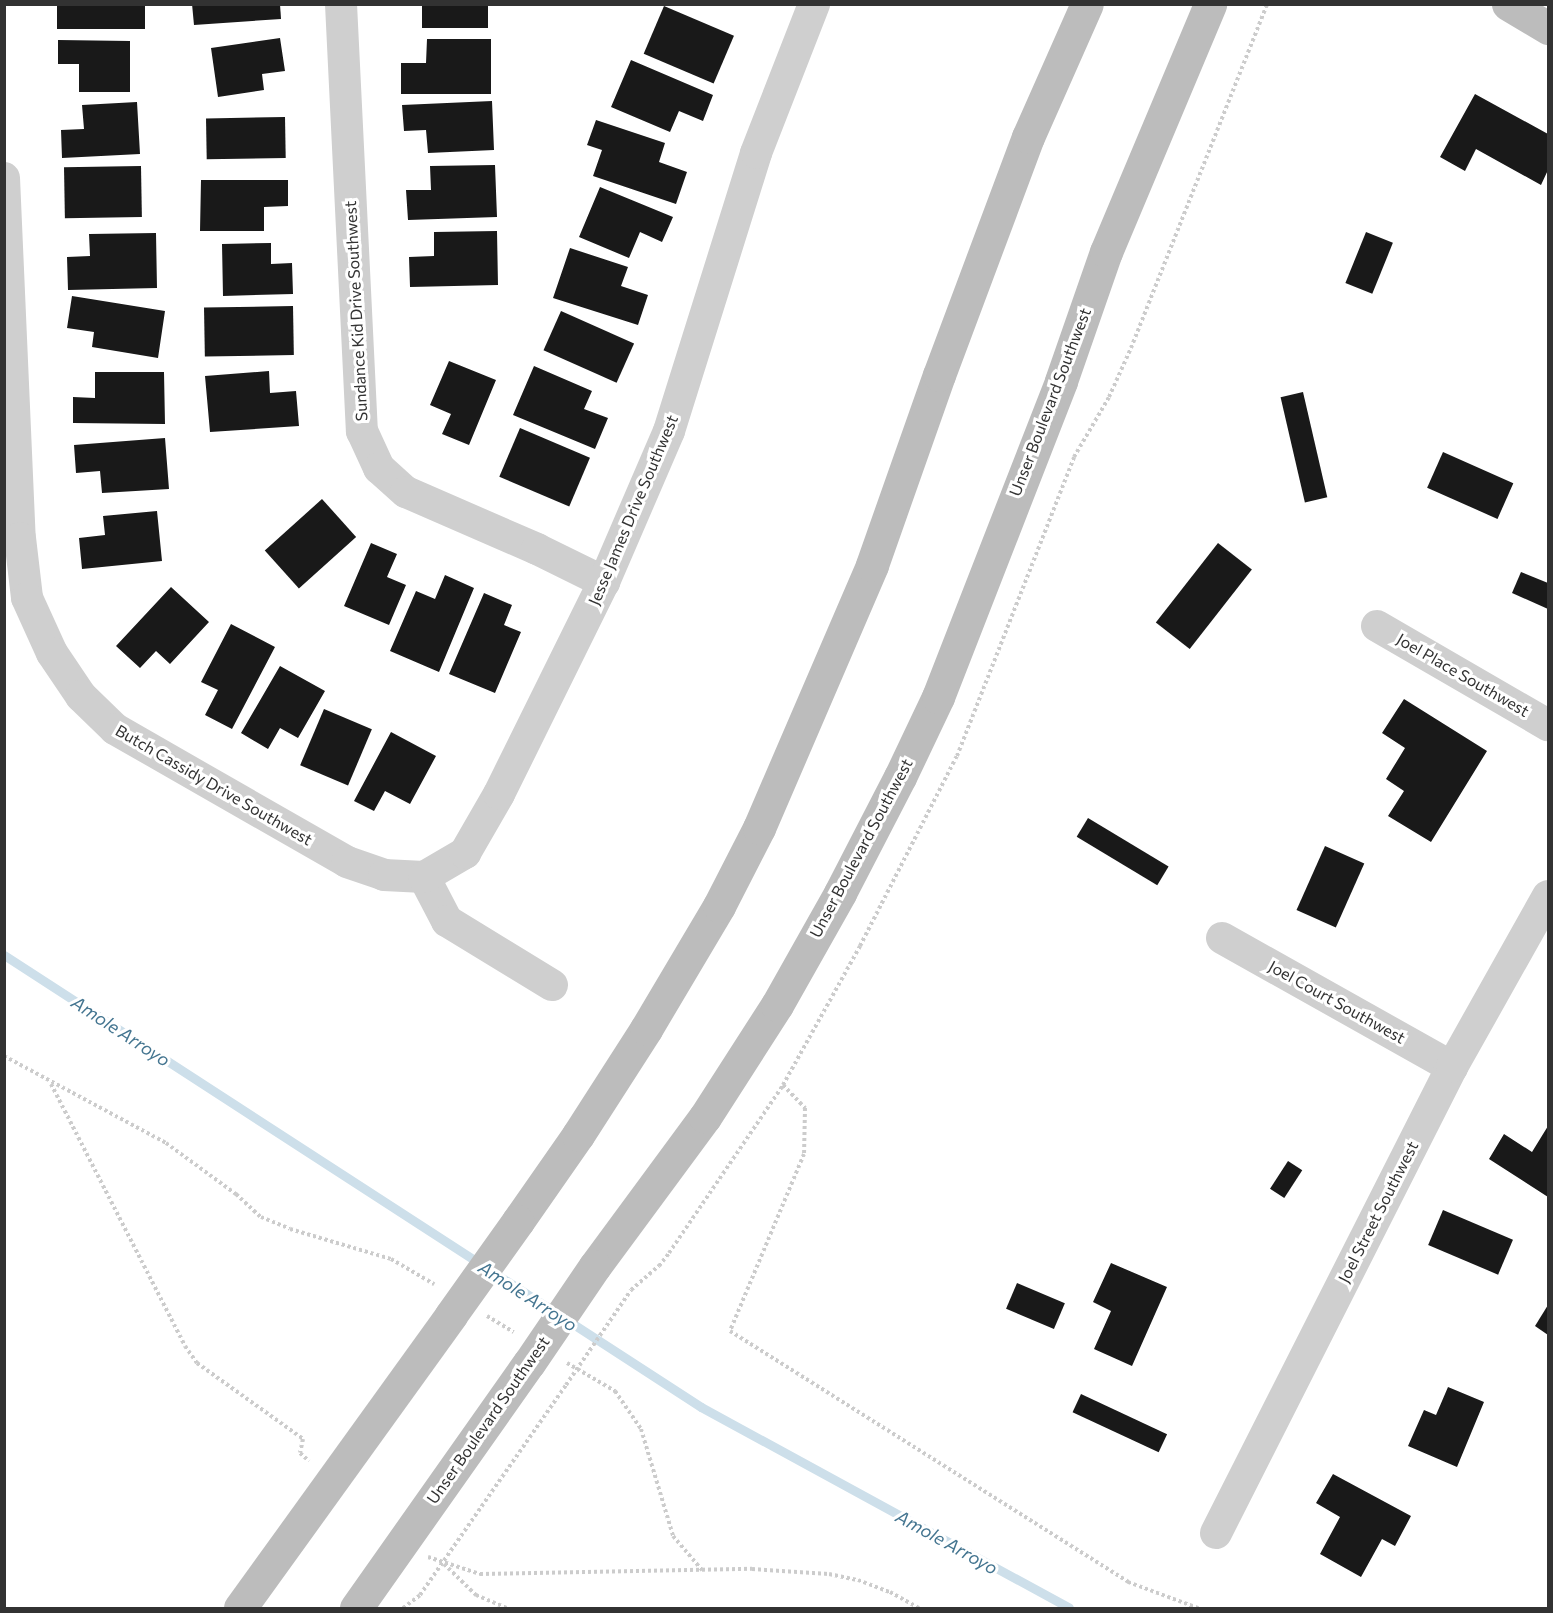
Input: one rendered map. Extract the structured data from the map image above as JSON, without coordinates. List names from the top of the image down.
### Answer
{
  "streets": {
    "main road": ["Unser Boulevard Southwest"],
    "street": [
      "Sundance Kid Drive Southwest",
      "Jesse James Drive Southwest",
      "Joel Place Southwest",
      "Butch Cassidy Drive Southwest",
      "Joel Court Southwest",
      "Joel Street Southwest"
    ]
  },
  "crossings": [
    ["Sundance Kid Drive Southwest", "Jesse James Drive Southwest"],
    ["Jesse James Drive Southwest", "Butch Cassidy Drive Southwest"],
    ["Joel Court Southwest", "Joel Street Southwest"]
  ],
  "water": ["Amole Arroyo"]
}
